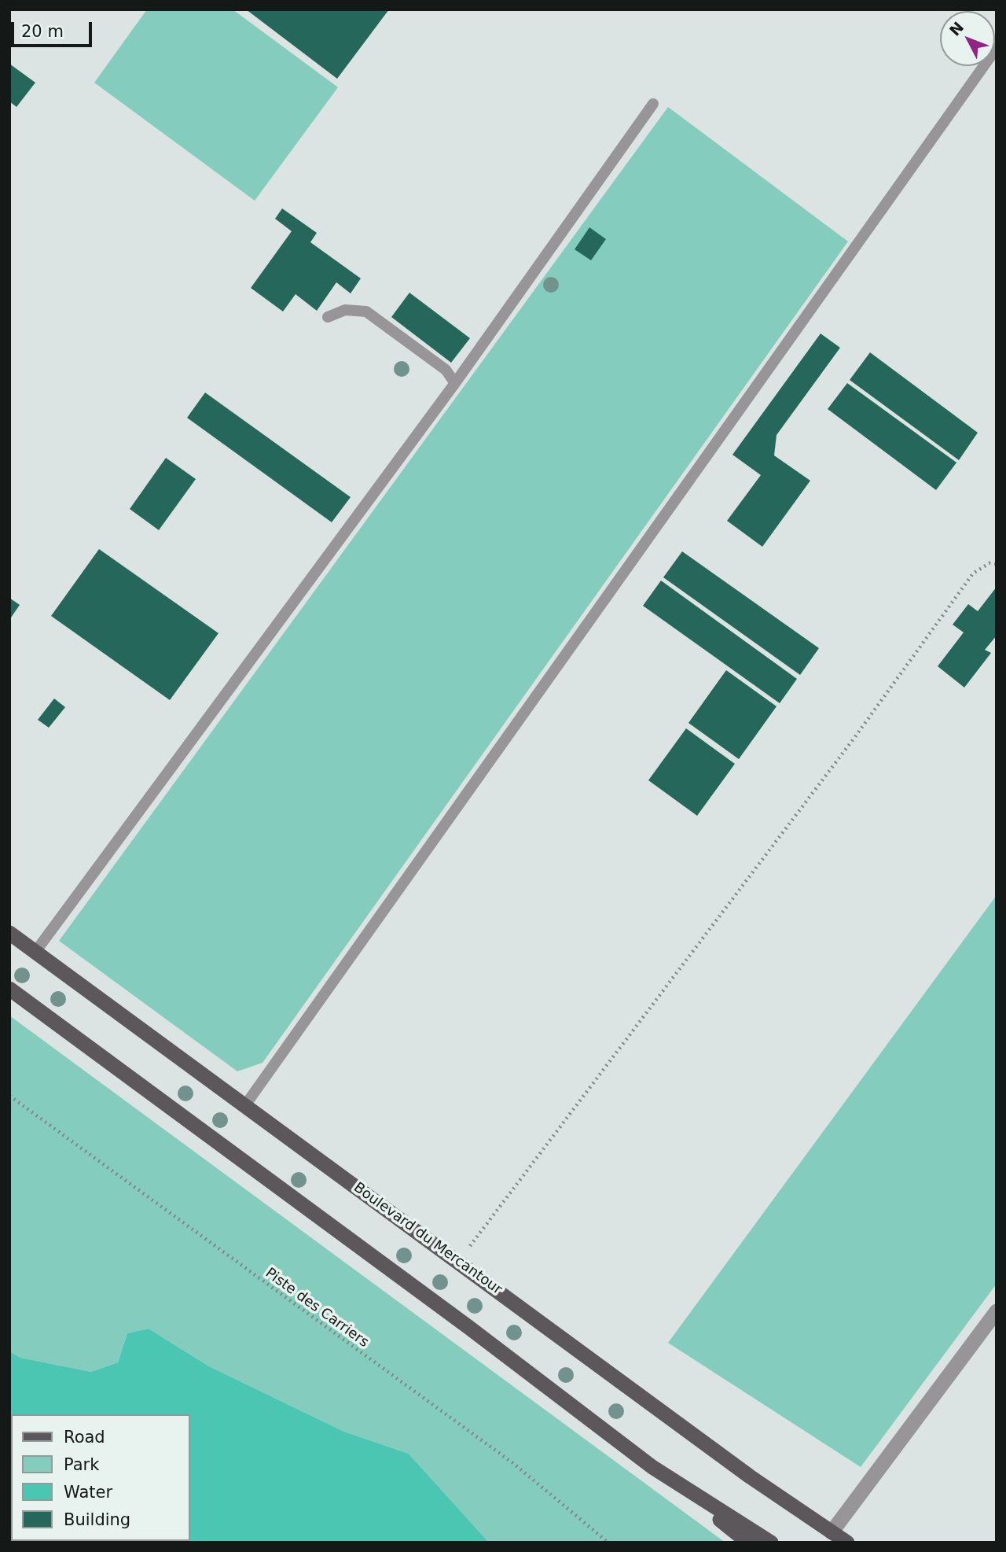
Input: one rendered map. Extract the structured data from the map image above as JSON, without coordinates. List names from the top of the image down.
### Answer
{
  "streets": {
    "main road": ["Boulevard du Mercantour"],
    "path": ["Piste des Carriers"]
  },
  "legend": [
    "Road",
    "Park",
    "Water",
    "Building"
  ],
  "scale_bar": "20 m",
  "north": "top left"
}
